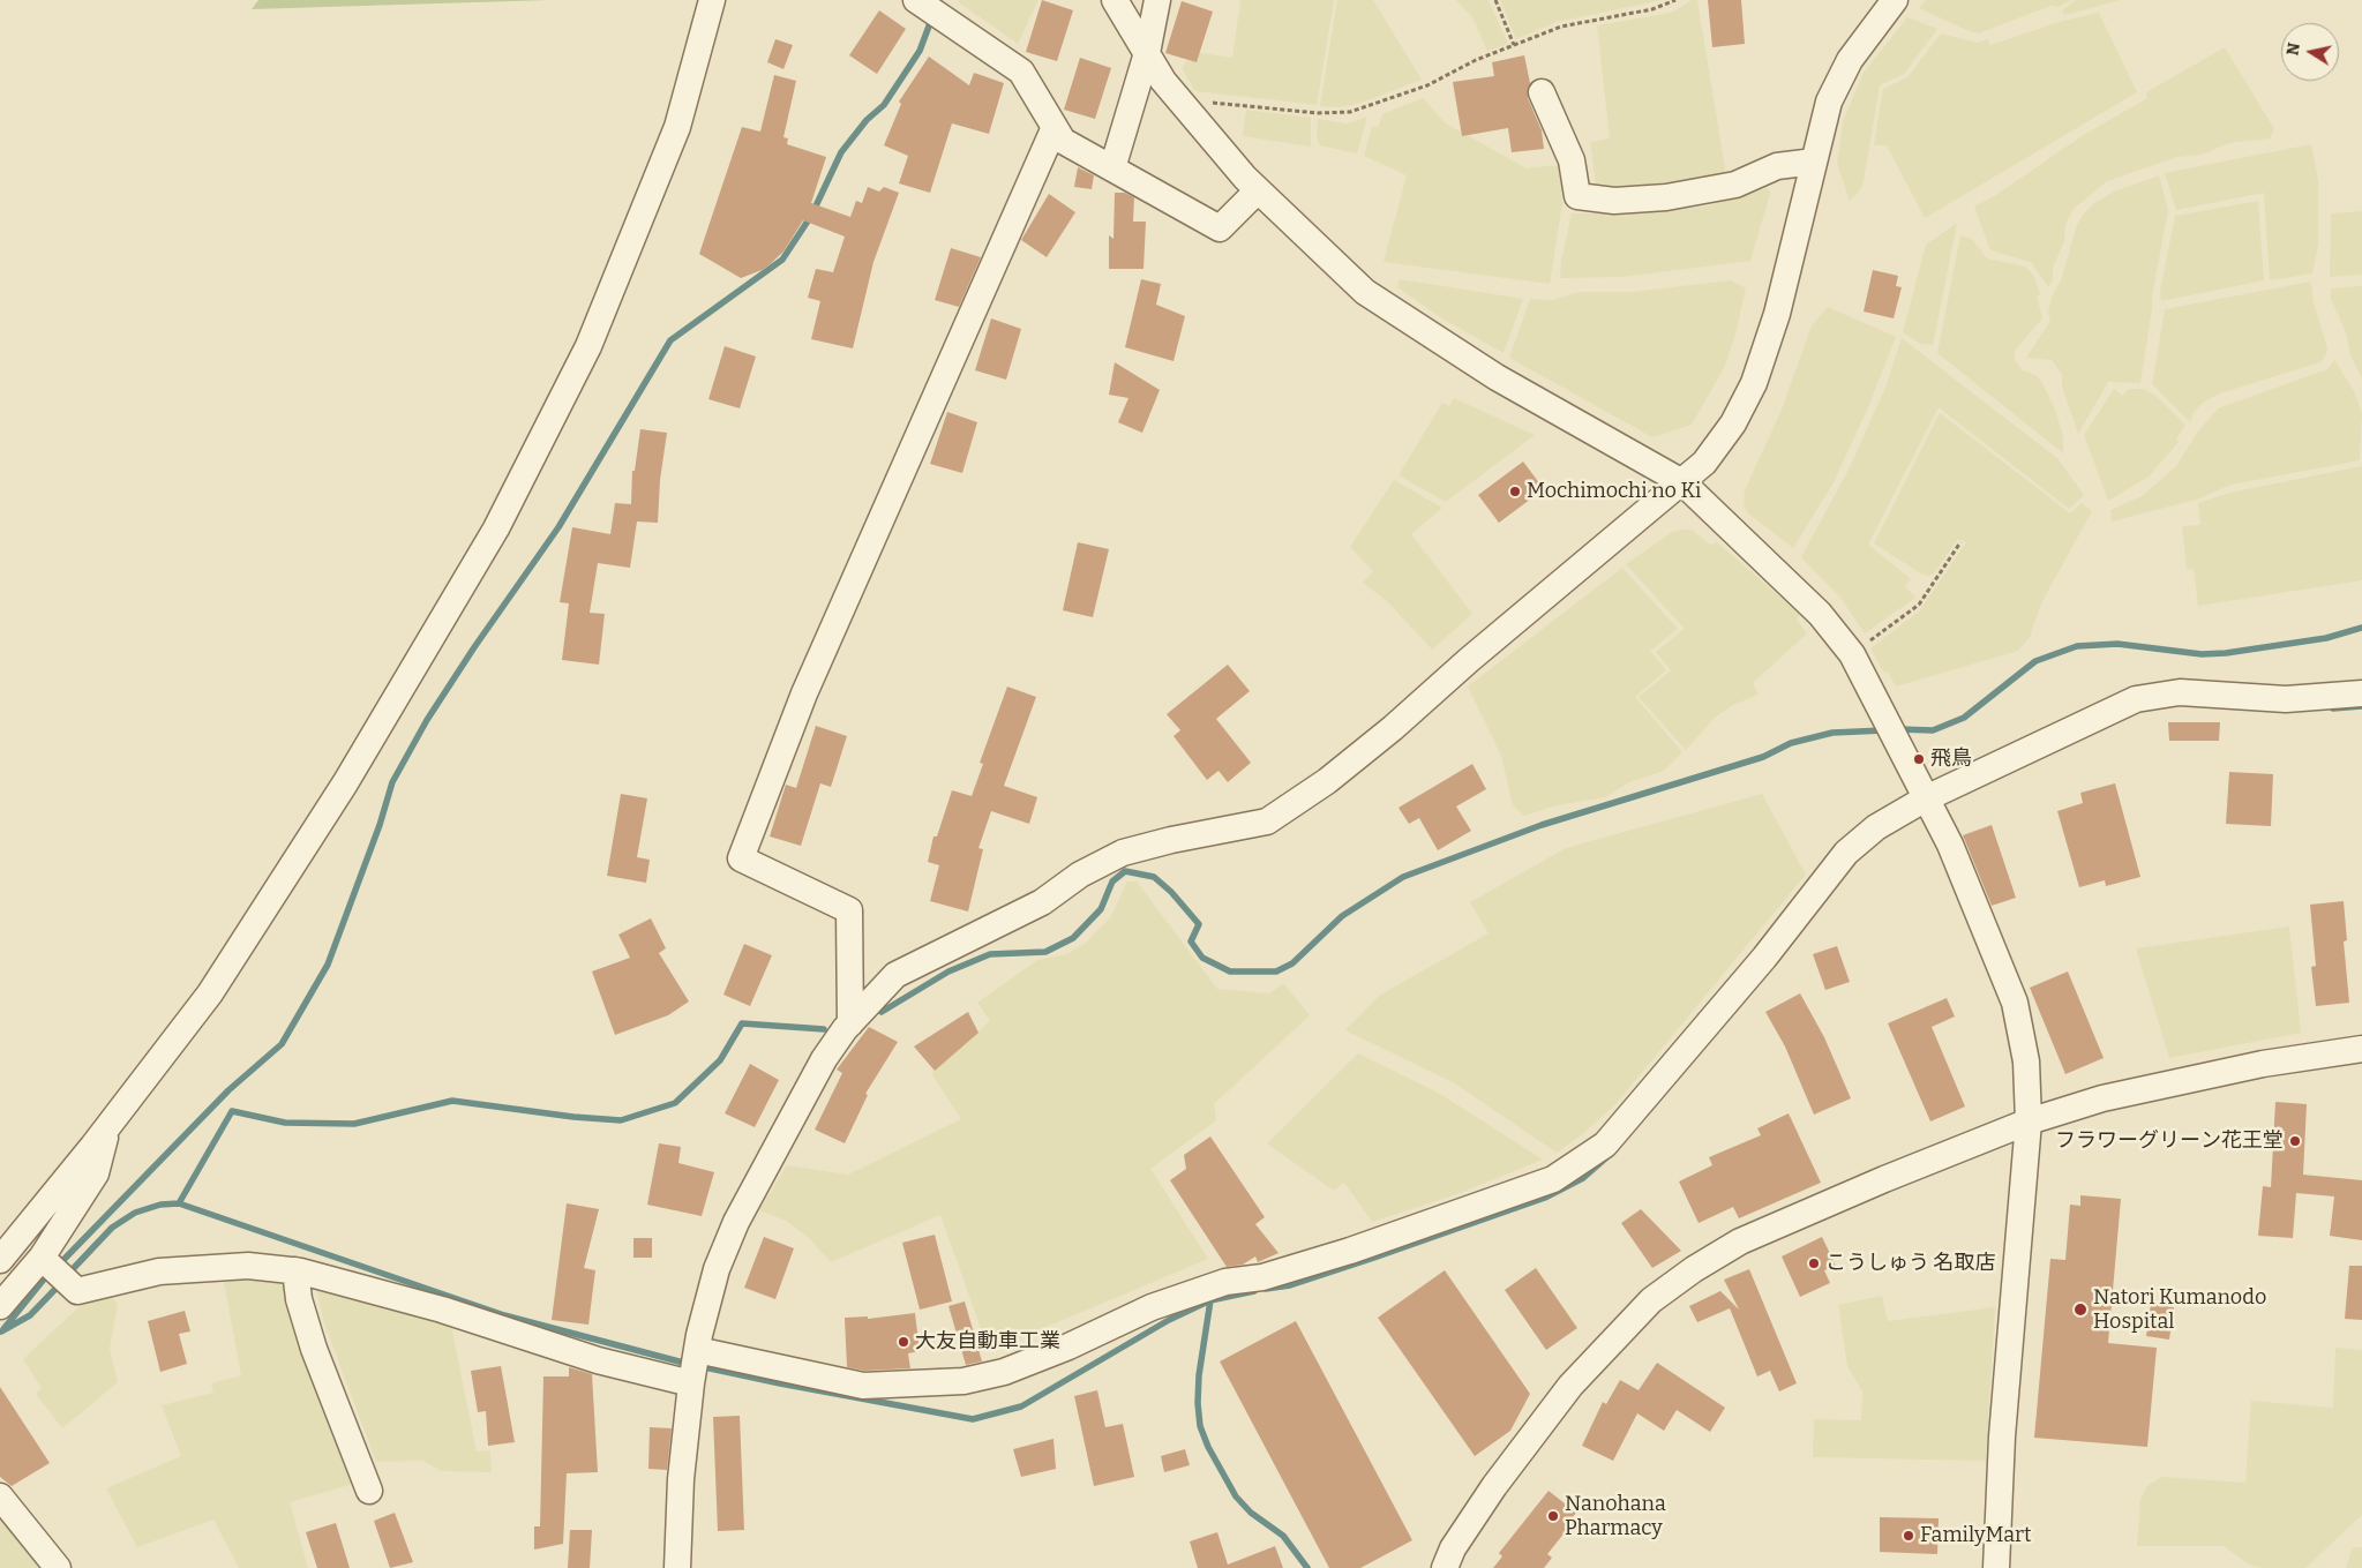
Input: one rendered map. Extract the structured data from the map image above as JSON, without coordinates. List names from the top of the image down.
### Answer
{
  "places": [
    "Mochimochi no Ki",
    "飛鳥",
    "フラワーグリーン花王堂",
    "こうしゅう 名取店",
    "Natori Kumanodo Hospital",
    "大友自動車工業",
    "Nanohana Pharmacy",
    "FamilyMart"
  ],
  "north": "left"
}
